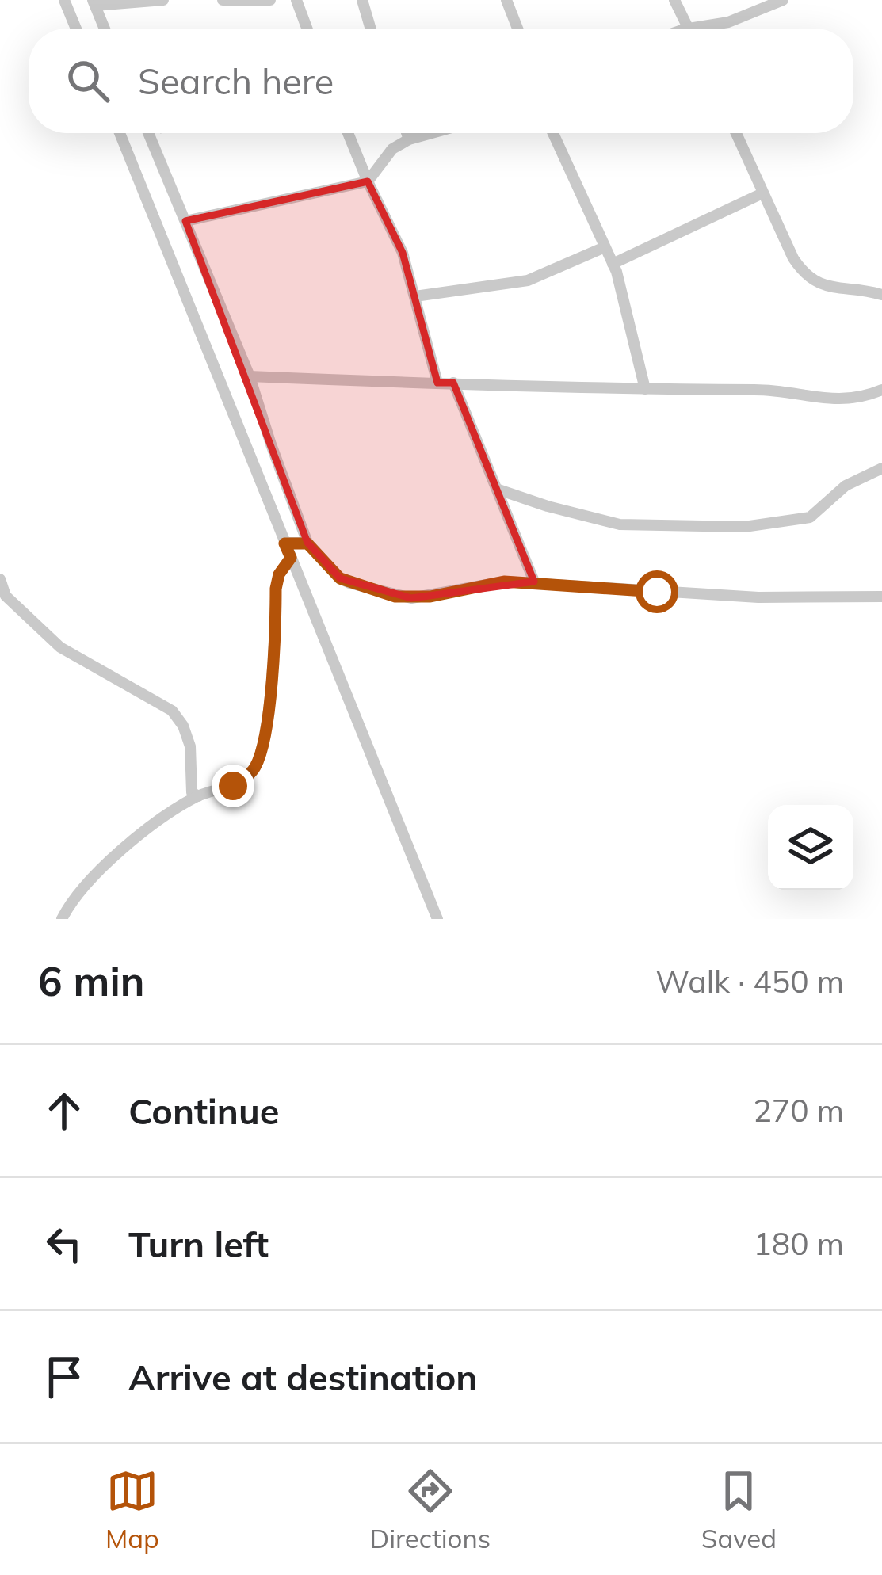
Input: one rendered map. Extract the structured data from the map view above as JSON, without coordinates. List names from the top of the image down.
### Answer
{
  "page": {
    "search": "Search here",
    "heading": ["6 min", "Walk · 450 m"],
    "list": [
      ["Continue", "270 m"],
      ["Turn left", "180 m"],
      "Arrive at destination"
    ],
    "nav": ["Map", "Directions", "Saved"]
  }
}
